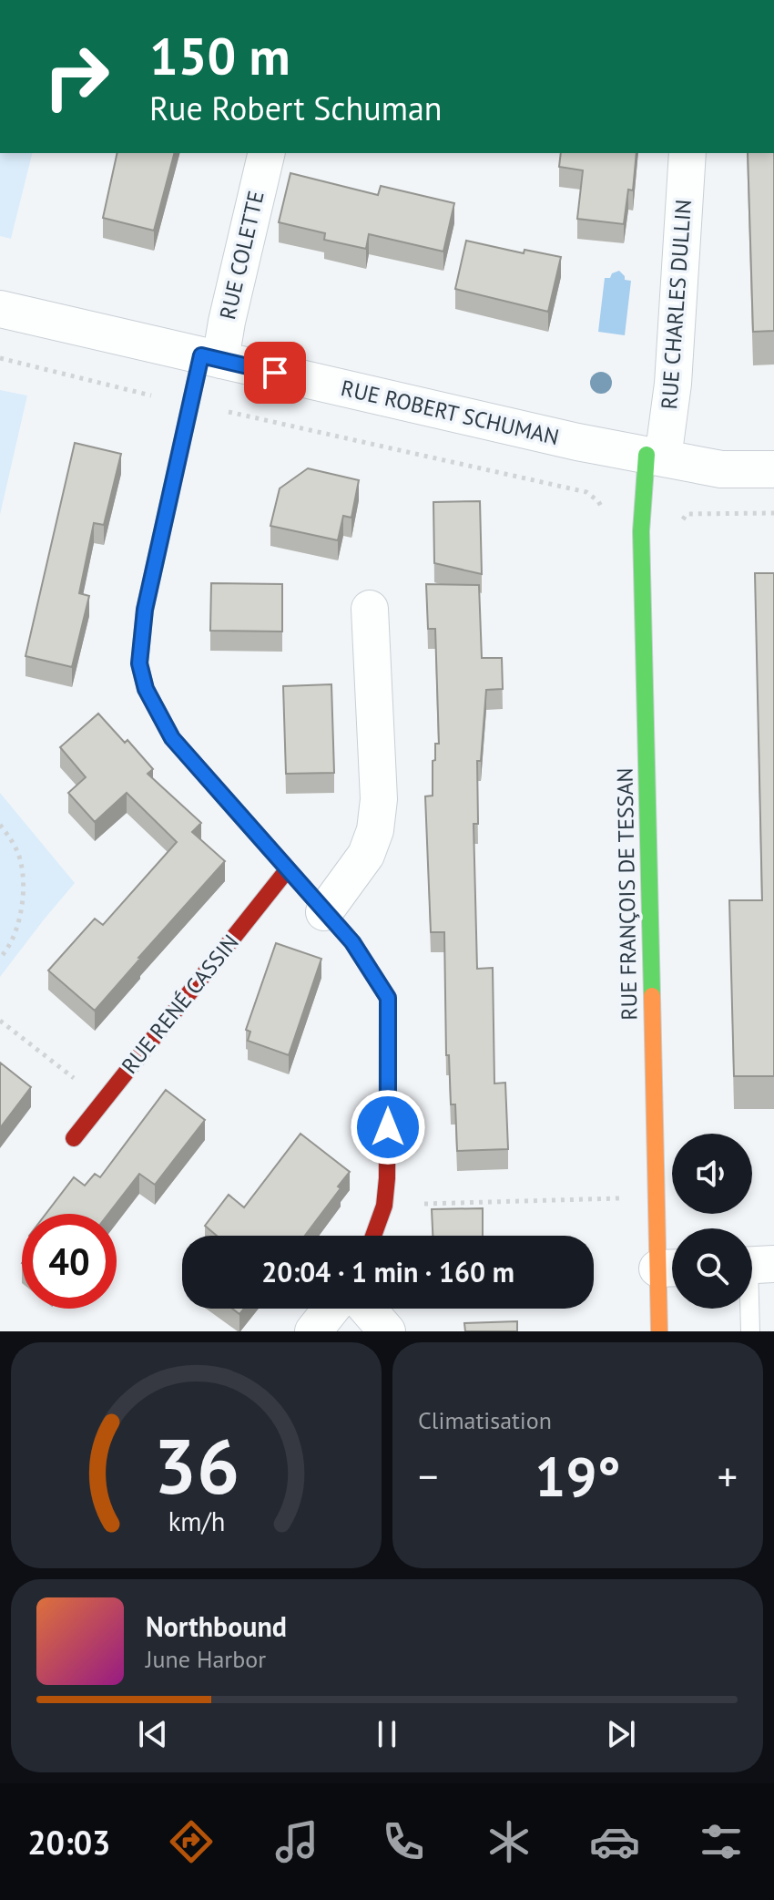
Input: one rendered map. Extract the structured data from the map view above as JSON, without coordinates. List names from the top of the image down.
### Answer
{
  "streets": {
    "street": [
      "RUE COLETTE",
      "RUE CHARLES DULLIN",
      "RUE ROBERT SCHUMAN",
      "RUE FRANÇOIS DE TESSAN",
      "RUE RENÉ CASSIN"
    ]
  },
  "crossings": [
    ["RUE COLETTE", "RUE ROBERT SCHUMAN"],
    ["RUE CHARLES DULLIN", "RUE ROBERT SCHUMAN"],
    ["RUE CHARLES DULLIN", "RUE FRANÇOIS DE TESSAN"],
    ["RUE ROBERT SCHUMAN", "RUE FRANÇOIS DE TESSAN"]
  ],
  "page": {
    "turn": ["150 m", "Rue Robert Schuman"],
    "limit": "40",
    "trip": "20:04 · 1 min · 160 m",
    "tile": "Climatisation",
    "heat": ["−", "19°", "+"],
    "song": ["Northbound", "June Harbor"],
    "tabs": "20:03",
    "gauge": ["36", "km/h"]
  }
}
